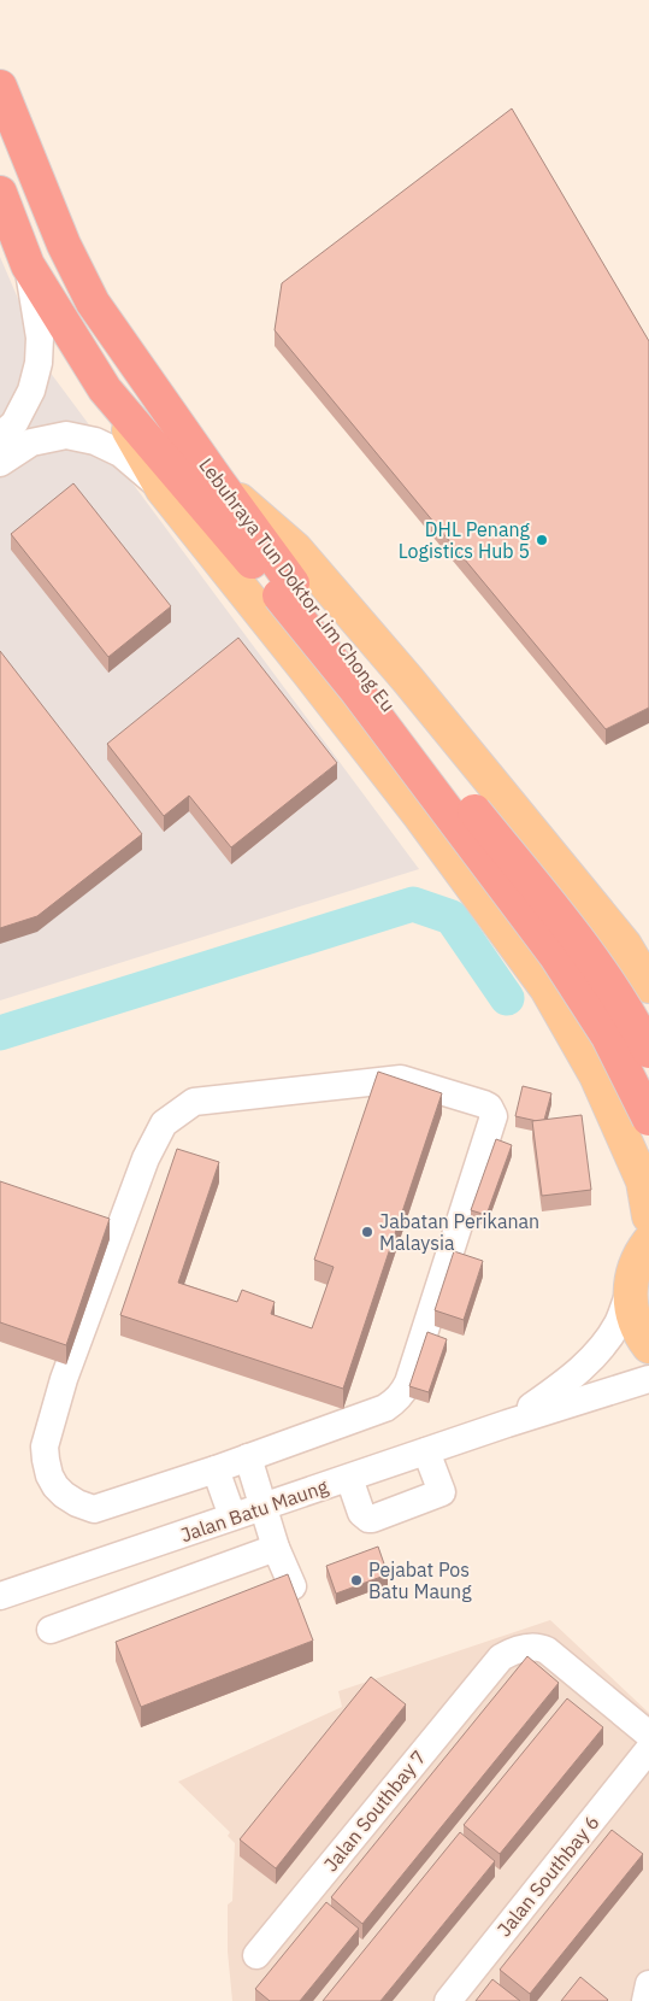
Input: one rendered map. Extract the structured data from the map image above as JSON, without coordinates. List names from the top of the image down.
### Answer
{
  "streets": {
    "highway": ["Lebuhraya Tun Doktor Lim Chong Eu"],
    "street": ["Jalan Batu Maung", "Jalan Southbay 7", "Jalan Southbay 6"]
  },
  "places": ["DHL Penang Logistics Hub 5", "Jabatan Perikanan Malaysia", "Pejabat Pos Batu Maung"]
}
